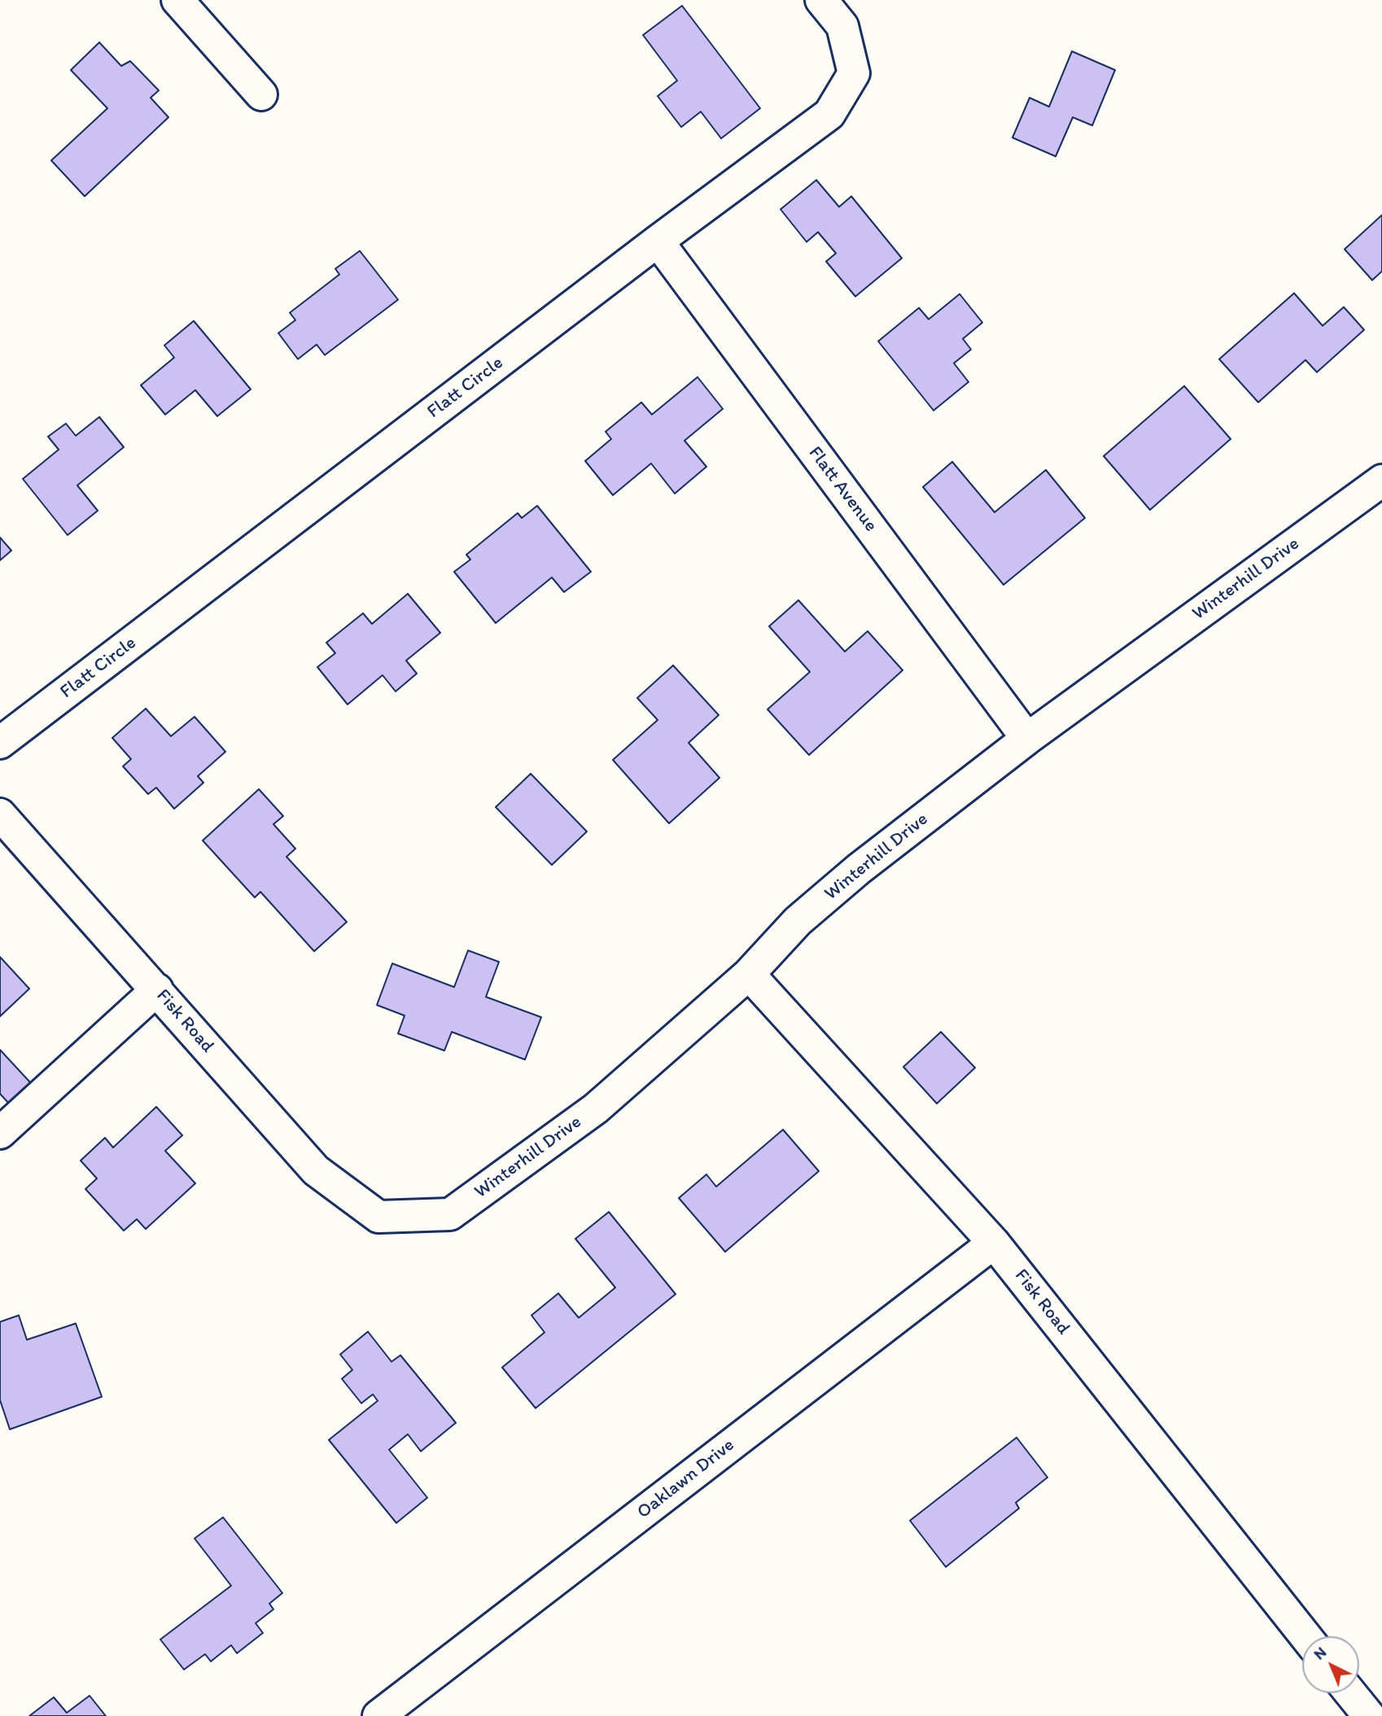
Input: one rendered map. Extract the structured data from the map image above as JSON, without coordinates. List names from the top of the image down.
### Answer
{
  "streets": {
    "street": [
      "Flatt Circle",
      "Flatt Avenue",
      "Winterhill Drive",
      "Fisk Road",
      "Oaklawn Drive"
    ]
  },
  "crossings": [
    ["Flatt Circle", "Flatt Avenue"],
    ["Flatt Avenue", "Winterhill Drive"],
    ["Winterhill Drive", "Fisk Road"],
    ["Fisk Road", "Oaklawn Drive"]
  ],
  "north": "top left"
}
